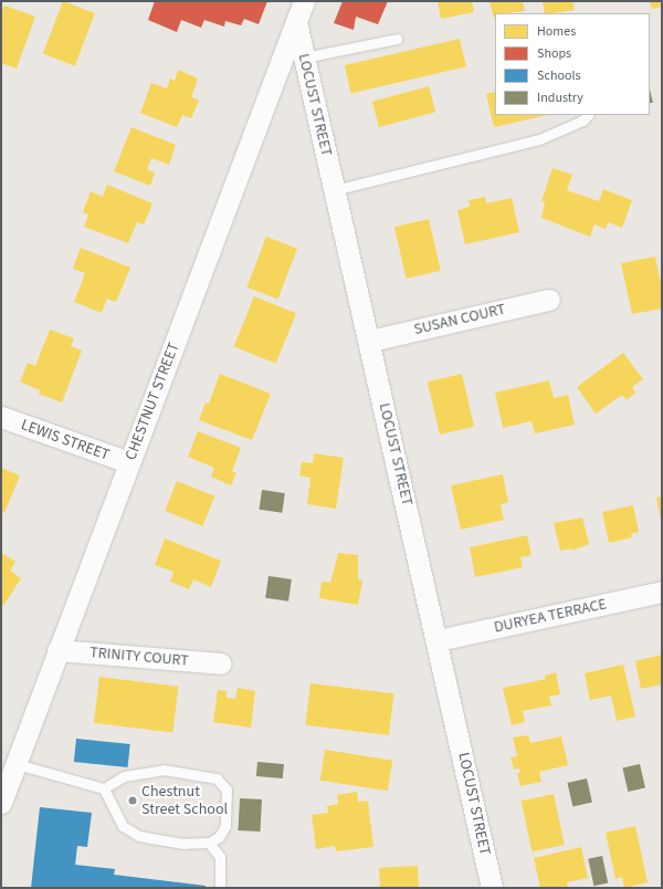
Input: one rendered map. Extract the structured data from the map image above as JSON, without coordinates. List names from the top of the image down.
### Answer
{
  "streets": {
    "street": [
      "LOCUST STREET",
      "SUSAN COURT",
      "CHESTNUT STREET",
      "LEWIS STREET",
      "DURYEA TERRACE",
      "TRINITY COURT"
    ]
  },
  "crossings": [
    ["LOCUST STREET", "SUSAN COURT"],
    ["LOCUST STREET", "CHESTNUT STREET"],
    ["LOCUST STREET", "DURYEA TERRACE"],
    ["CHESTNUT STREET", "LEWIS STREET"],
    ["CHESTNUT STREET", "TRINITY COURT"]
  ],
  "places": ["Chestnut Street School"],
  "legend": [
    "Homes",
    "Shops",
    "Schools",
    "Industry"
  ]
}
